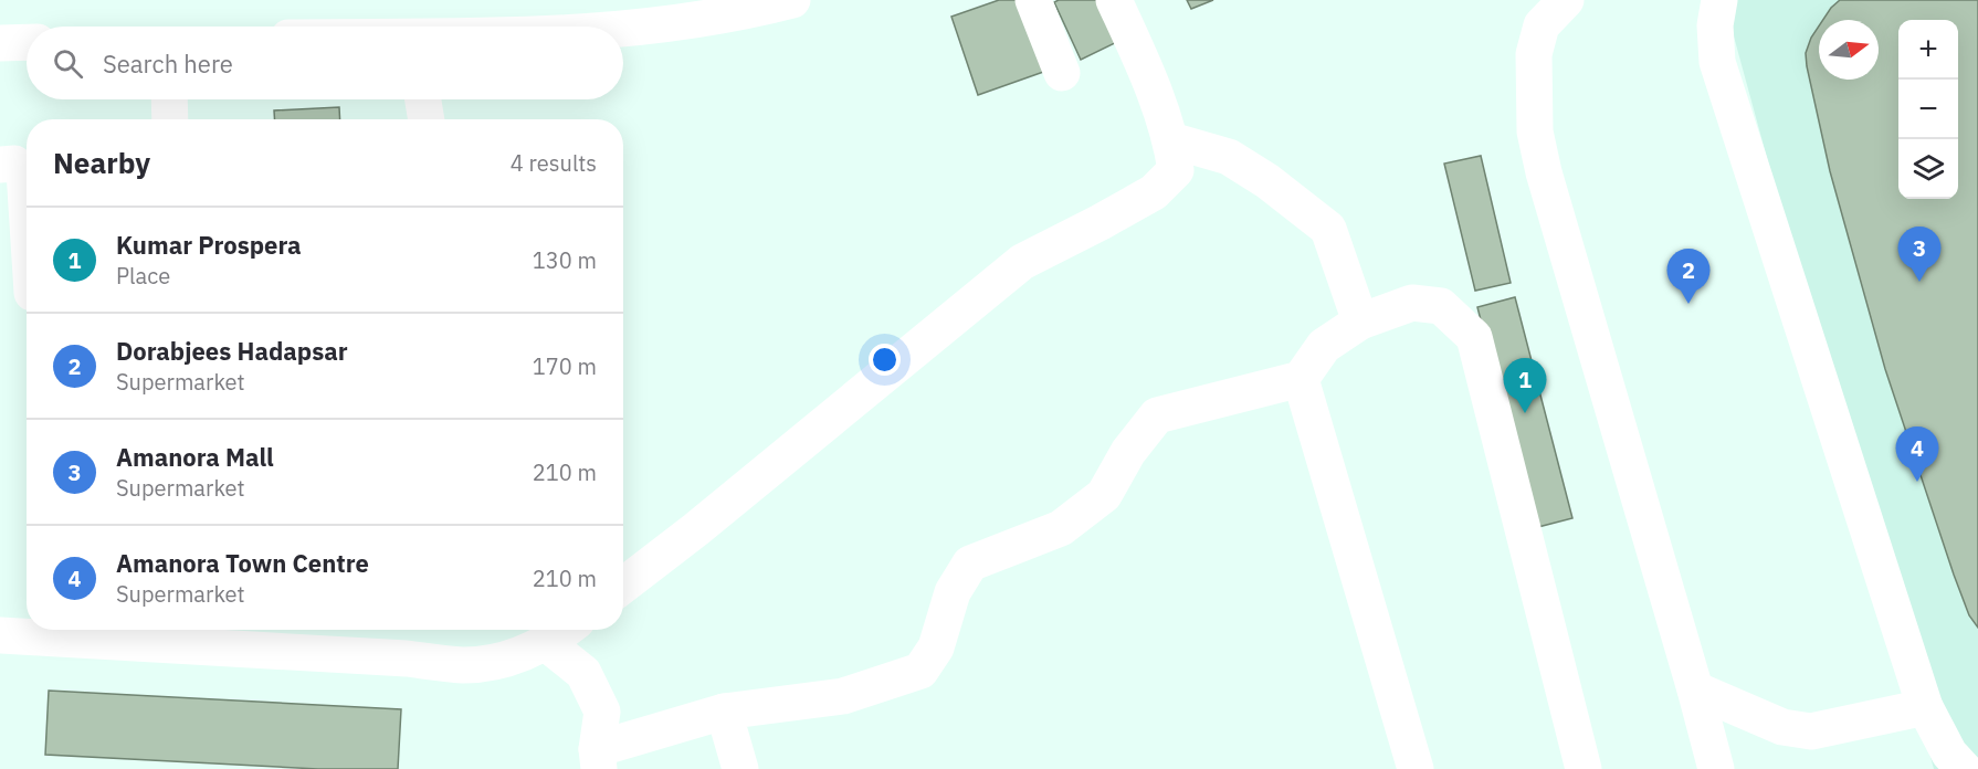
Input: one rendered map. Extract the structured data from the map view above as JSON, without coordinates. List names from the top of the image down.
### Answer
{
  "north": "right",
  "page": {
    "map_buttons": ["+", "−"],
    "search": "Search here",
    "heading": ["Nearby", "4 results"],
    "list": [
      {
        "mark": "1",
        "name": "Kumar Prospera",
        "note": "Place",
        "value": "130 m"
      },
      {
        "mark": "2",
        "name": "Dorabjees Hadapsar",
        "note": "Supermarket",
        "value": "170 m"
      },
      {
        "mark": "3",
        "name": "Amanora Mall",
        "note": "Supermarket",
        "value": "210 m"
      },
      {
        "mark": "4",
        "name": "Amanora Town Centre",
        "note": "Supermarket",
        "value": "210 m"
      }
    ],
    "pins": [
      "3",
      "2",
      "1",
      "4"
    ]
  }
}
